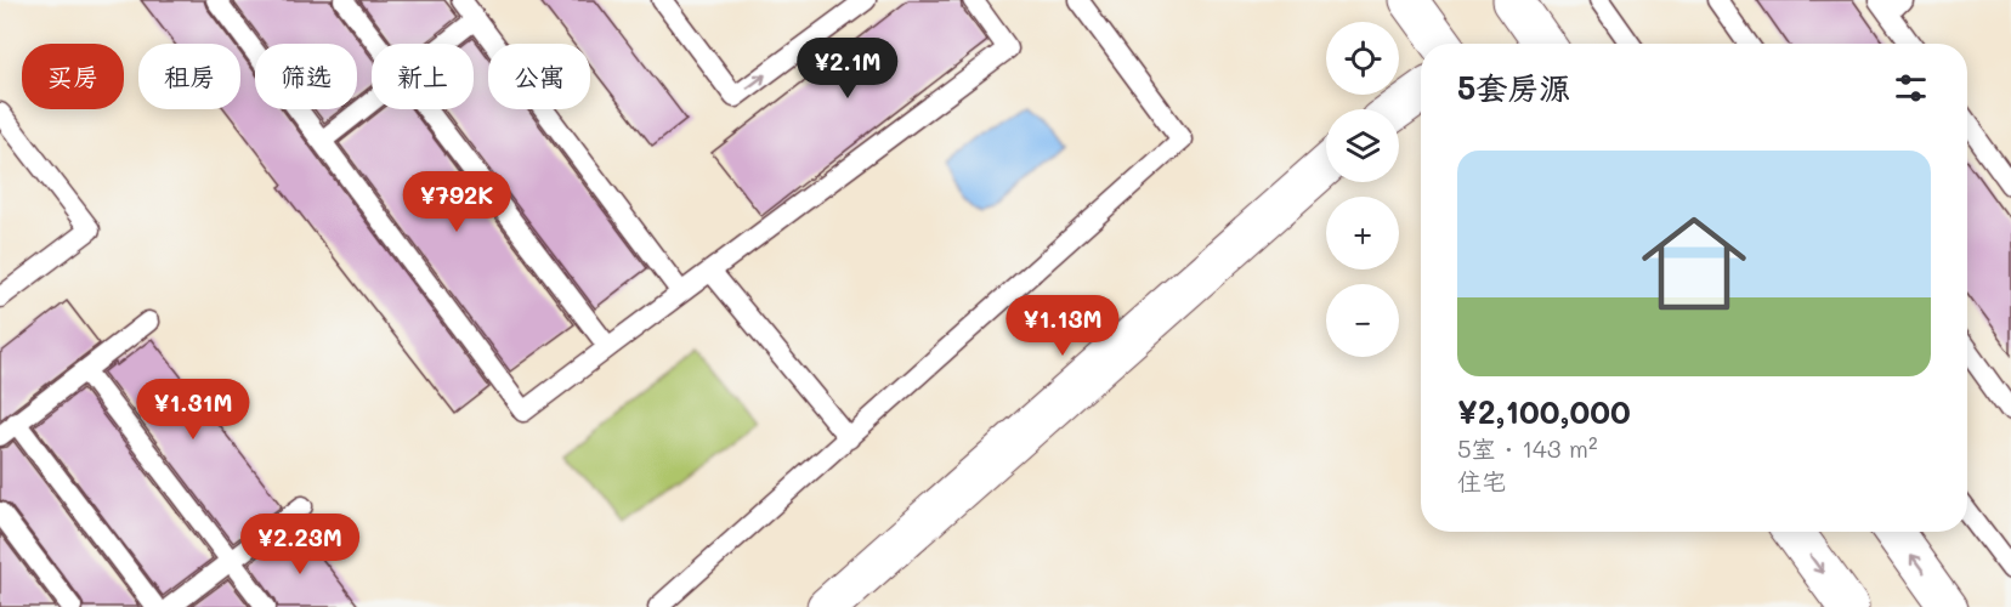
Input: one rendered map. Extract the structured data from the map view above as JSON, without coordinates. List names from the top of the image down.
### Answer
{
  "page": {
    "map_buttons": ["+", "−"],
    "price": [
      "¥2.1M",
      "¥792K",
      "¥1.13M",
      "¥1.31M",
      "¥2.23M"
    ],
    "chip": [
      "买房",
      "租房",
      "筛选",
      "新上",
      "公寓"
    ],
    "heading": "5套房源",
    "list": [
      {
        "name": "¥2,100,000",
        "note": "5室 · 143 m² · 住宅"
      }
    ]
  }
}
